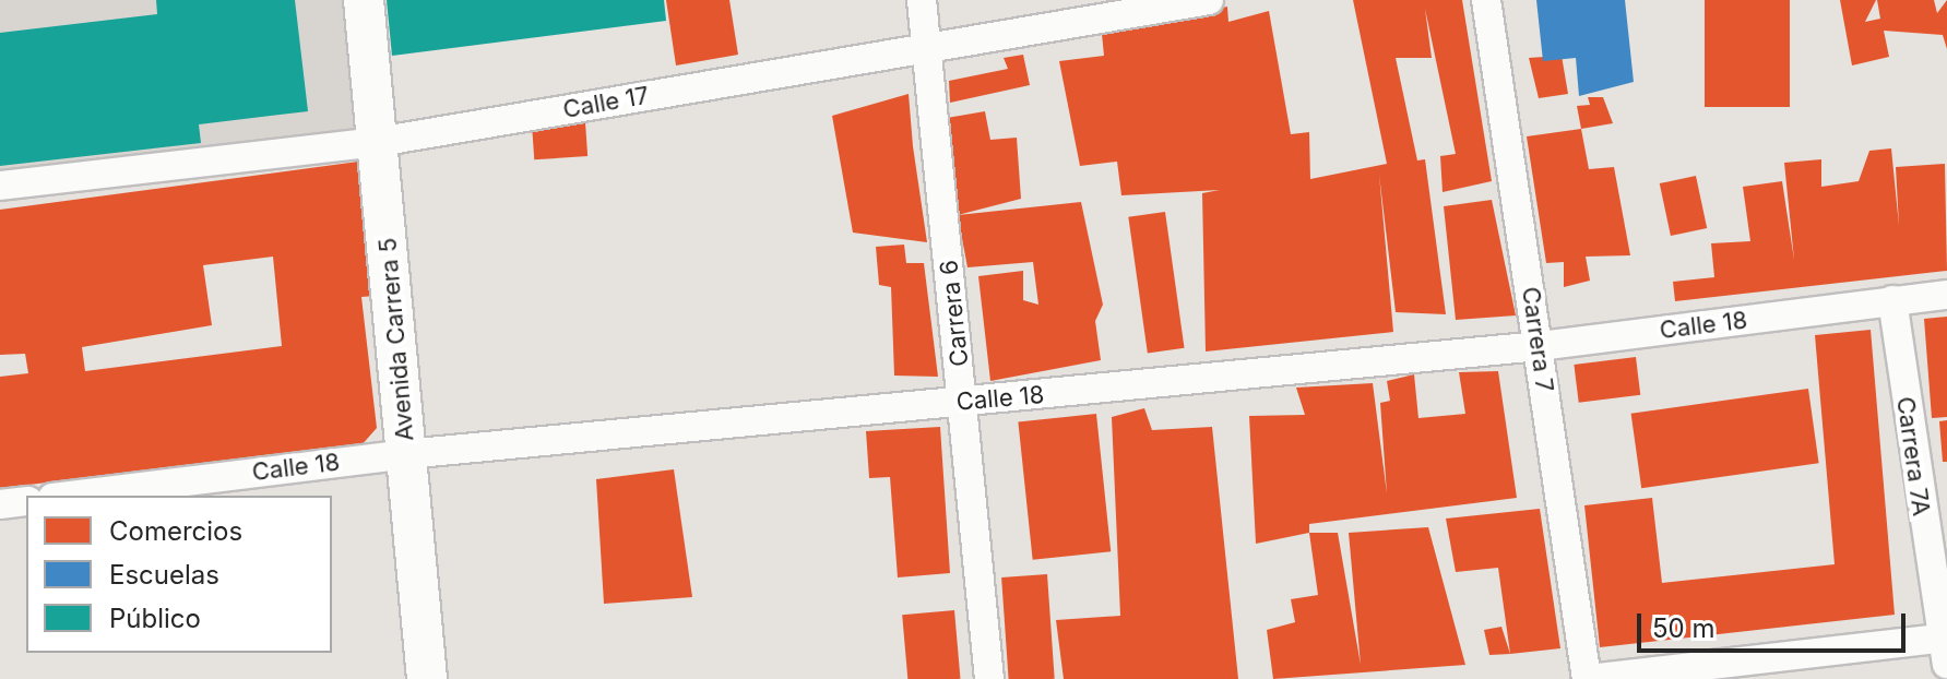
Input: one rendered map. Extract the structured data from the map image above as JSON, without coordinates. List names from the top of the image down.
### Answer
{
  "streets": {
    "street": [
      "Calle 17",
      "Carrera 6",
      "Calle 18",
      "Avenida Carrera 5",
      "Carrera 7",
      "Carrera 7A"
    ]
  },
  "crossings": [
    ["Calle 17", "Carrera 6"],
    ["Calle 17", "Avenida Carrera 5"],
    ["Carrera 6", "Calle 18"],
    ["Calle 18", "Avenida Carrera 5"],
    ["Calle 18", "Carrera 7"],
    ["Calle 18", "Carrera 7A"]
  ],
  "legend": ["Comercios", "Escuelas", "Público"],
  "scale_bar": "50 m"
}
